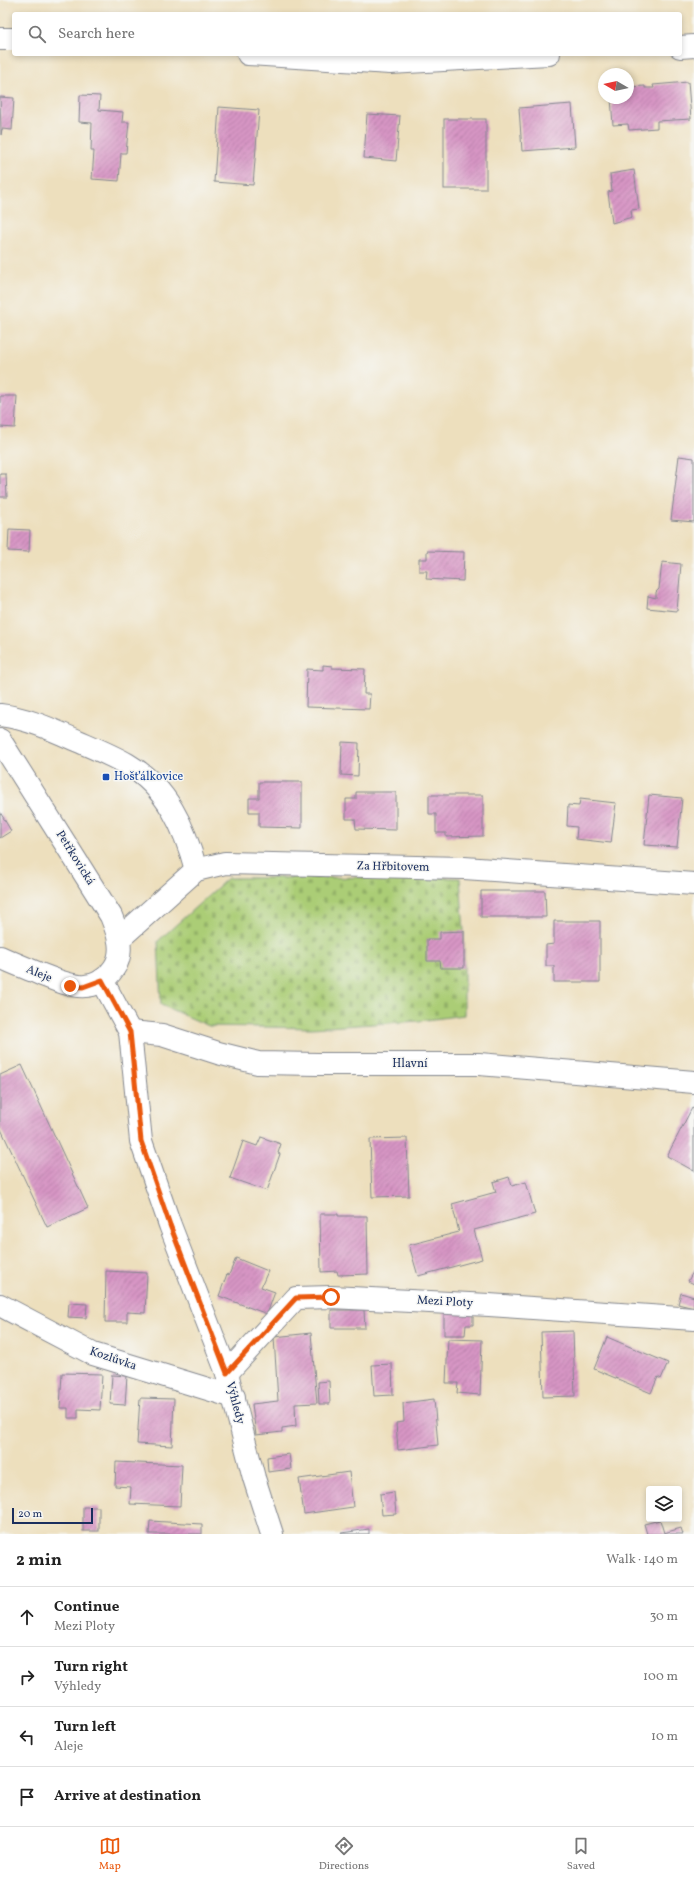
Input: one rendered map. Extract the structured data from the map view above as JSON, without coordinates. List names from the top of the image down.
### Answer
{
  "streets": {
    "street": [
      "Petřkovická",
      "Za Hřbitovem",
      "Aleje",
      "Hlavní",
      "Mezi Ploty",
      "Kozlůvka",
      "Výhledy"
    ]
  },
  "crossings": [
    ["Petřkovická", "Za Hřbitovem"],
    ["Petřkovická", "Aleje"],
    ["Petřkovická", "Výhledy"],
    ["Aleje", "Výhledy"],
    ["Hlavní", "Výhledy"],
    ["Mezi Ploty", "Výhledy"],
    ["Kozlůvka", "Výhledy"]
  ],
  "places": {
    "transit": ["Hošťálkovice"]
  },
  "scale_bar": "20 m",
  "north": "left",
  "page": {
    "search": "Search here",
    "scale": "20 m",
    "heading": ["2 min", "Walk · 140 m"],
    "list": [
      ["Continue", "Mezi Ploty", "30 m"],
      ["Turn right", "Výhledy", "100 m"],
      ["Turn left", "Aleje", "10 m"],
      "Arrive at destination"
    ],
    "nav": ["Map", "Directions", "Saved"]
  }
}
